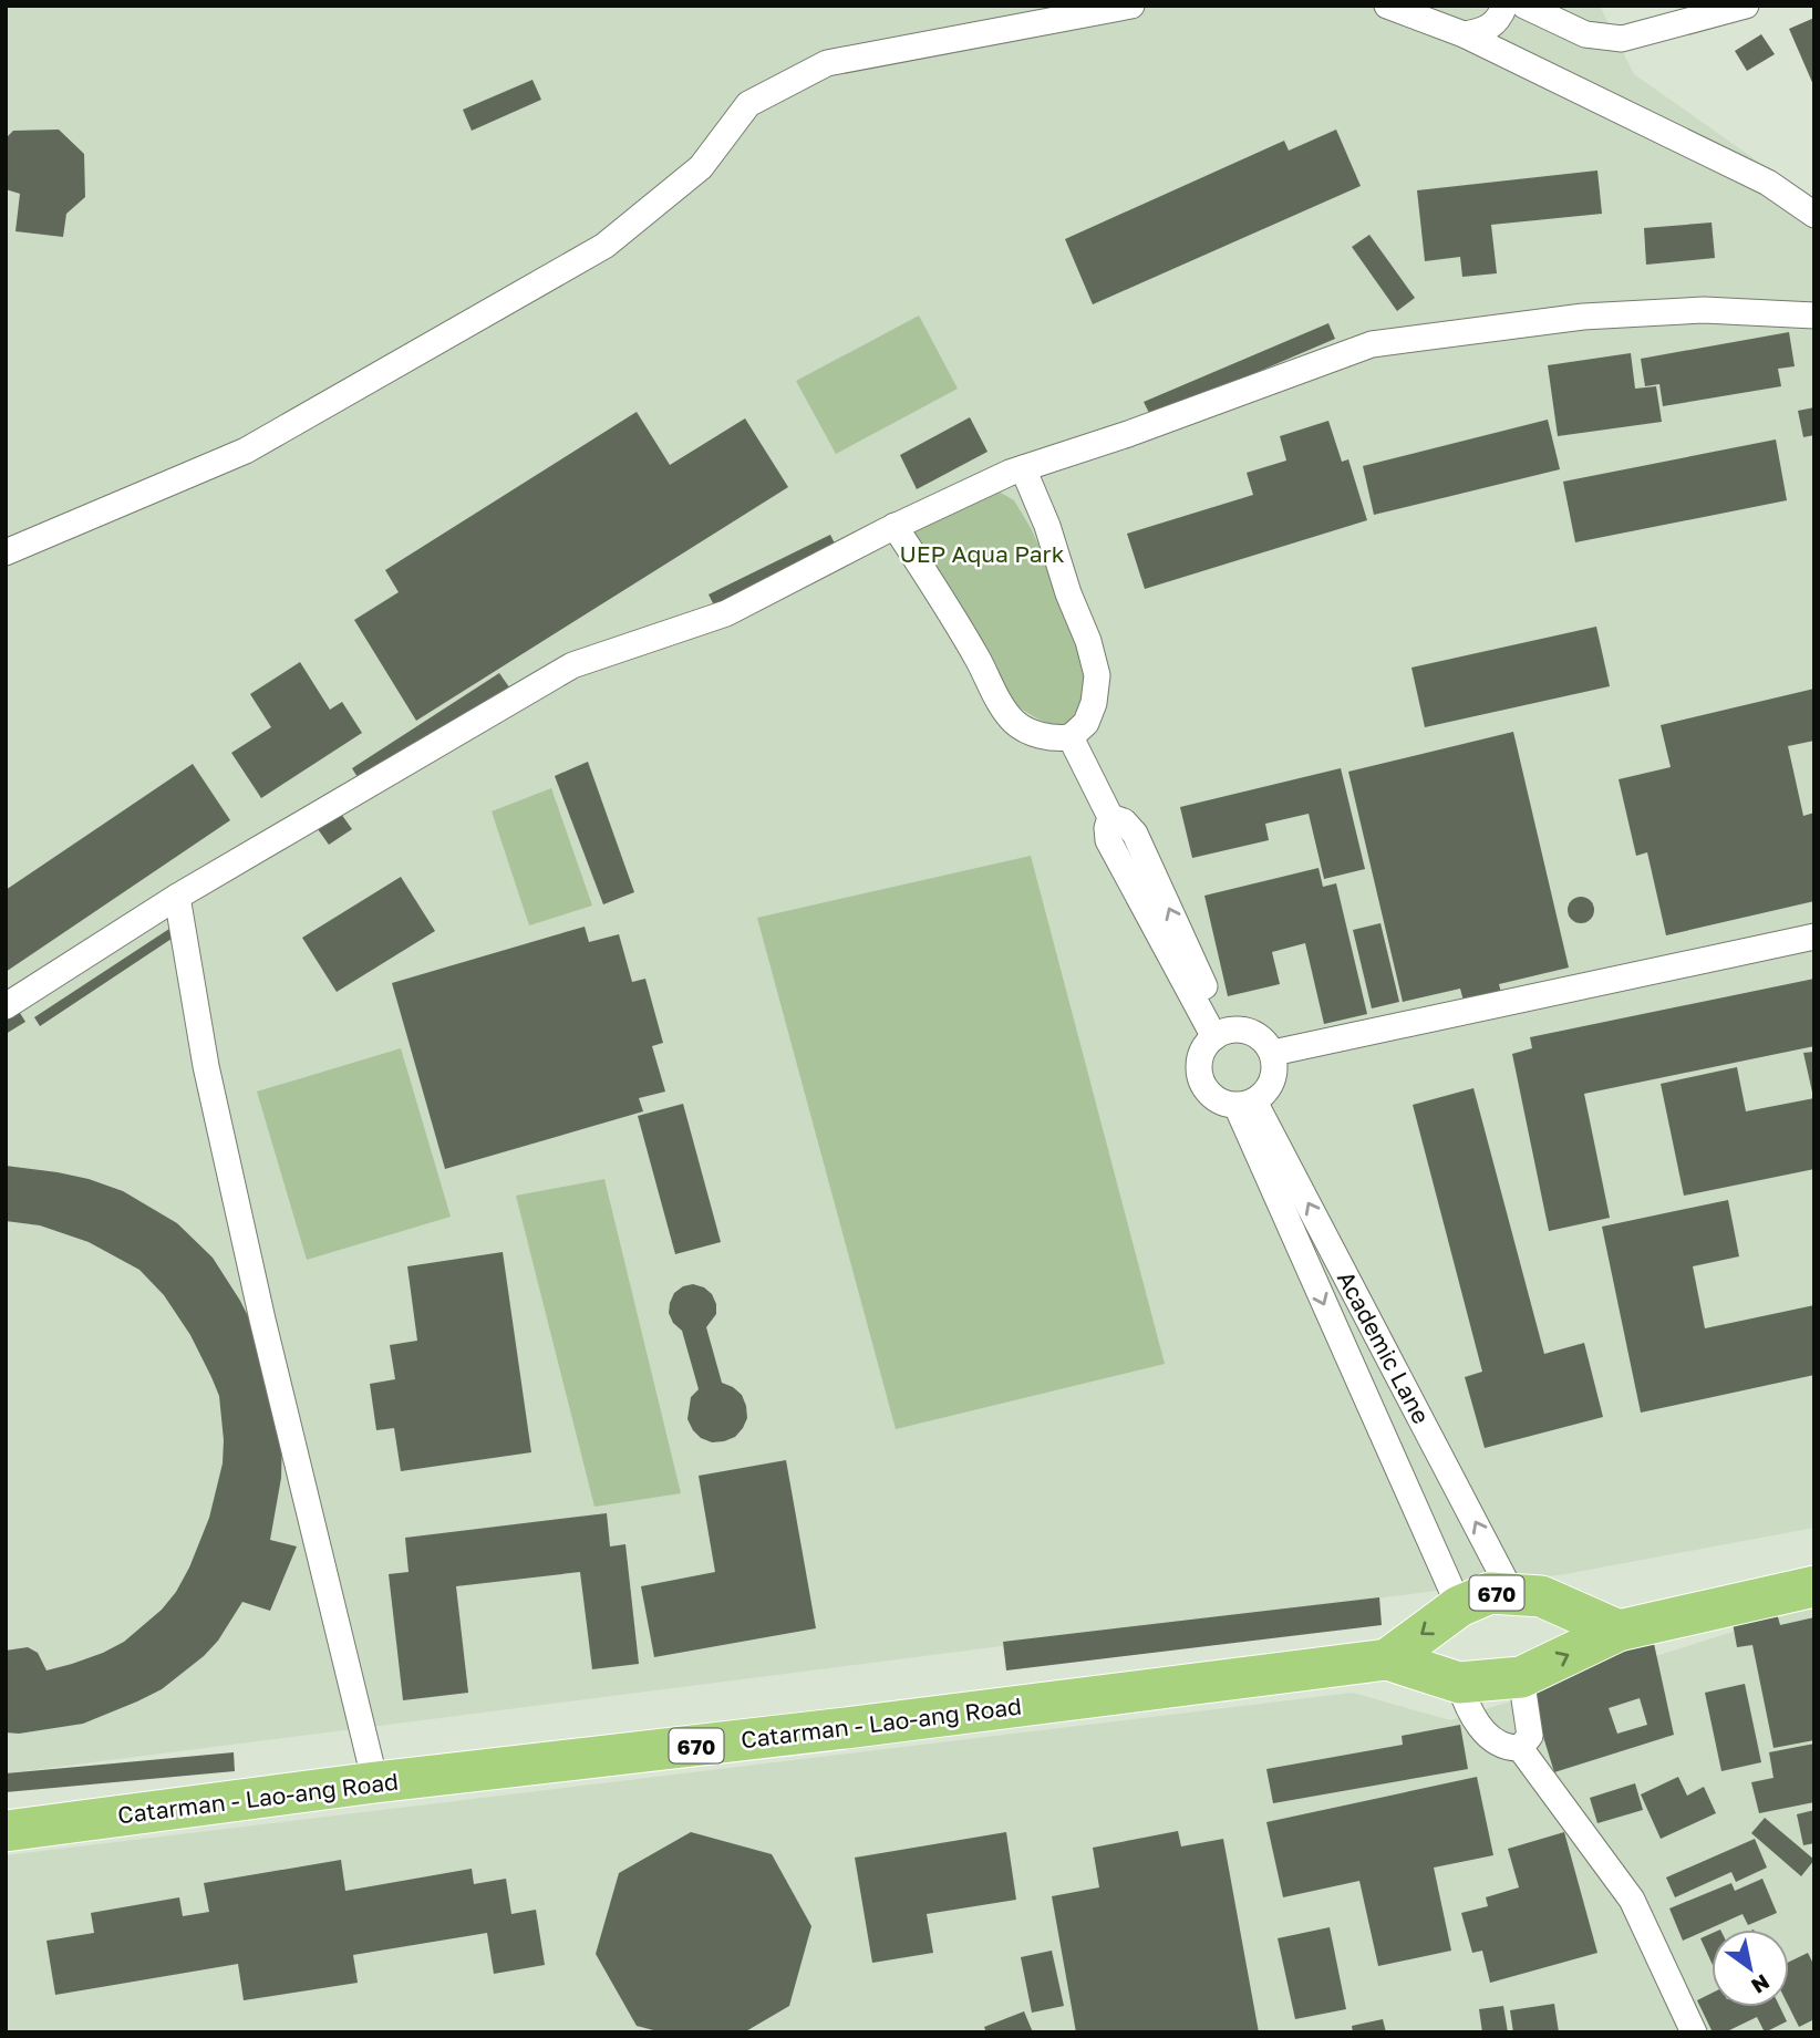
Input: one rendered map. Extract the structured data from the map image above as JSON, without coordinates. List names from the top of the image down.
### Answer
{
  "streets": {
    "main road": ["670", "Catarman - Lao-ang Road"],
    "street": ["Academic Lane"]
  },
  "crossings": [
    ["Academic Lane", "Catarman - Lao-ang Road"]
  ],
  "parks": ["UEP Aqua Park"],
  "north": "bottom right"
}
